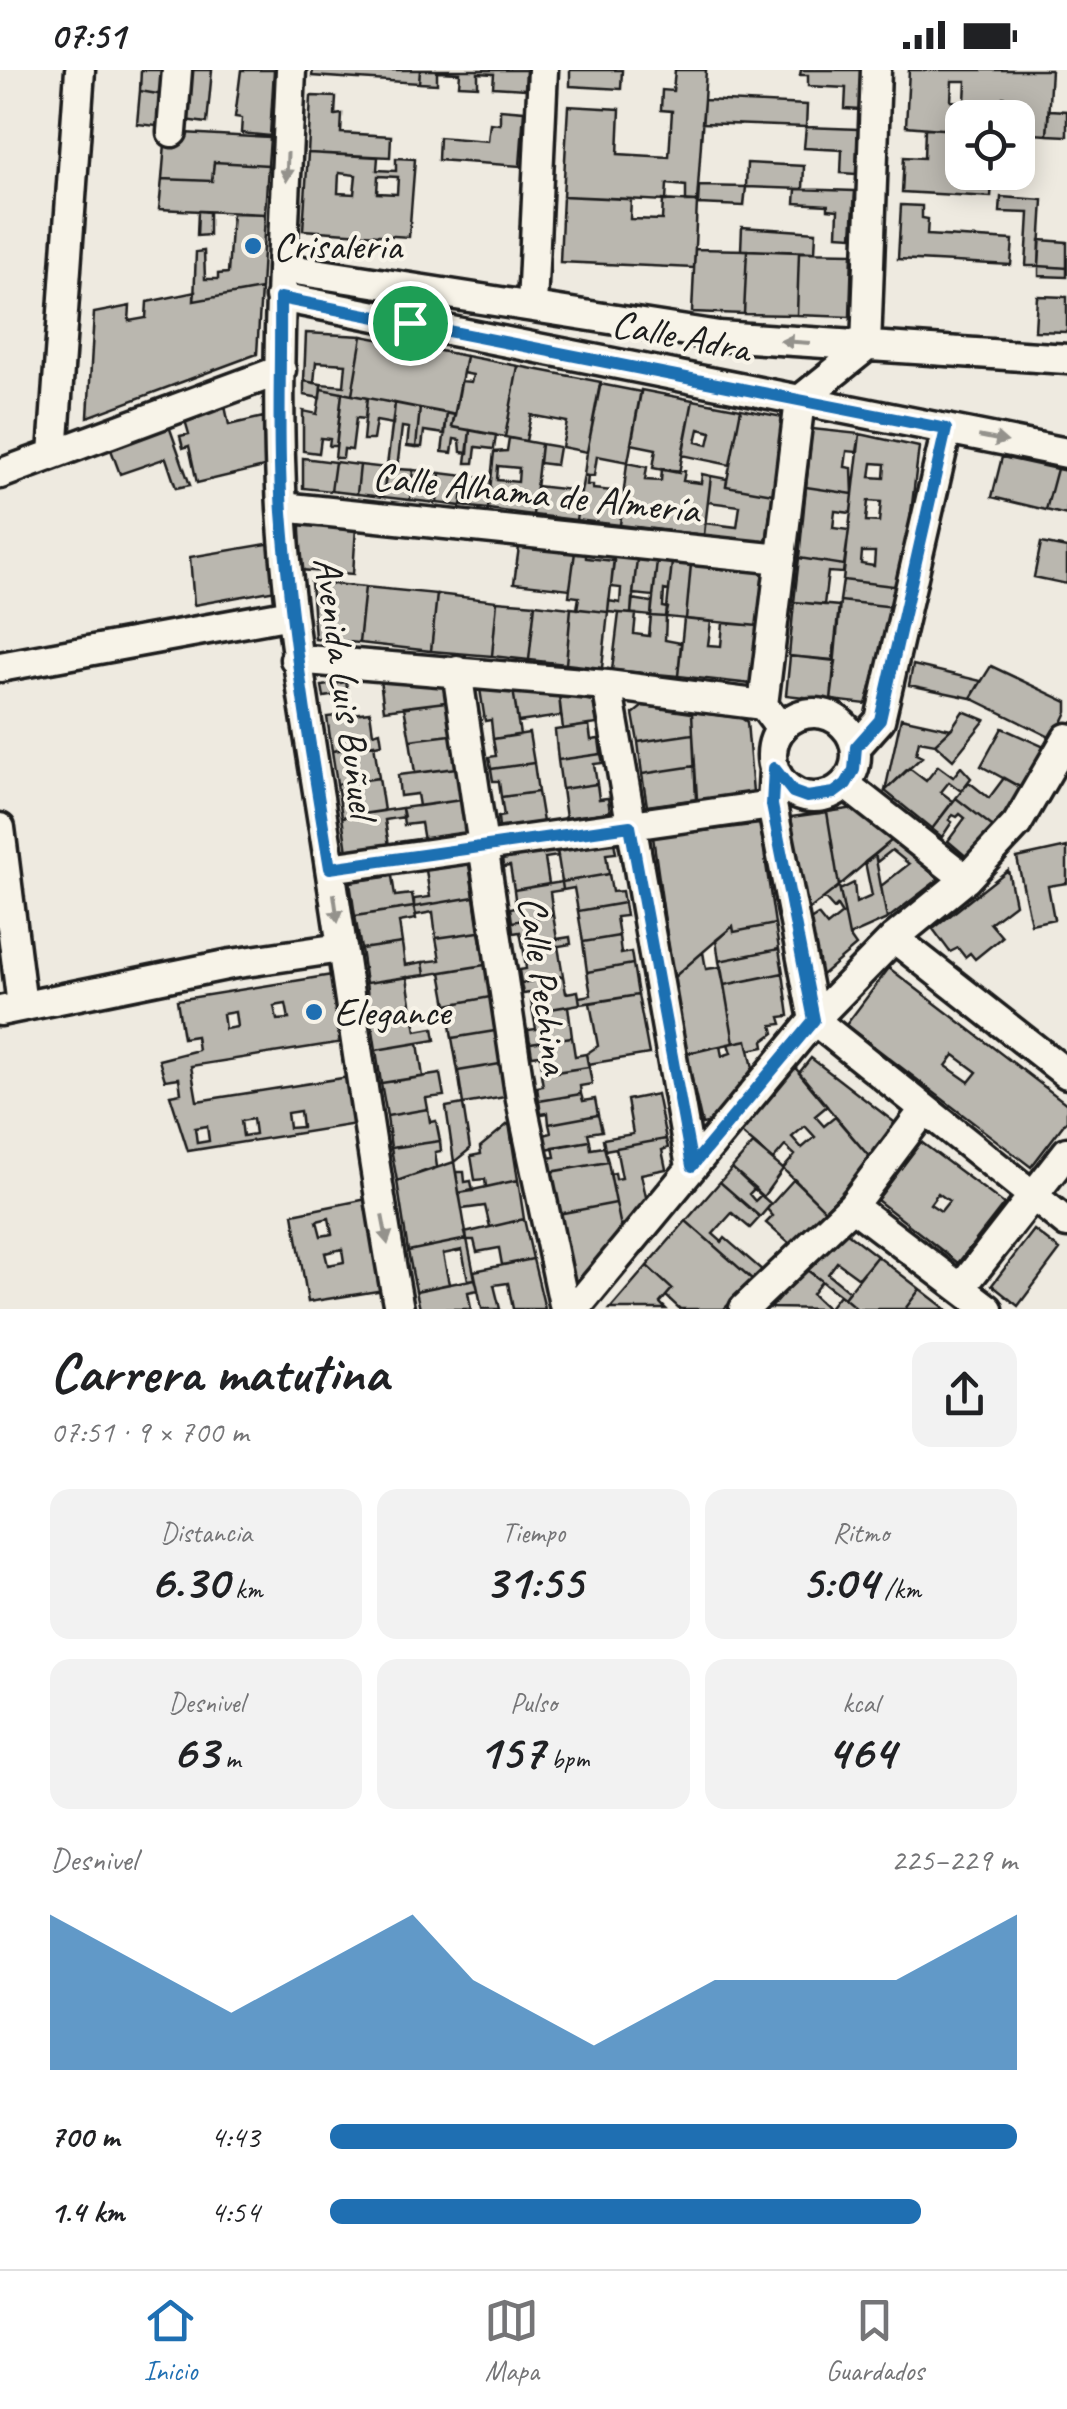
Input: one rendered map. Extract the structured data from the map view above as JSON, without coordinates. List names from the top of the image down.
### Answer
{
  "streets": {
    "street": [
      "Calle Adra",
      "Calle Alhama de Almería",
      "Avenida Luis Buñuel",
      "Calle Pechina"
    ]
  },
  "crossings": [
    ["Calle Adra", "Avenida Luis Buñuel"],
    ["Calle Alhama de Almería", "Avenida Luis Buñuel"]
  ],
  "places": ["Crisaleria", "Elegance"],
  "page": {
    "status": "07:51",
    "heading": ["Carrera matutina", "07:51 · 9 × 700 m"],
    "stats": [
      ["Distancia", "6.30 km"],
      ["Tiempo", "31:55"],
      ["Ritmo", "5:04 /km"],
      ["Desnivel", "63 m"],
      ["Pulso", "157 bpm"],
      ["kcal", "464"]
    ],
    "chart": ["Desnivel", "225–229 m"],
    "list": [
      {
        "name": "700 m",
        "note": "4:43"
      },
      {
        "name": "1.4 km",
        "note": "4:54"
      }
    ],
    "tabs": ["Inicio", "Mapa", "Guardados"]
  }
}
